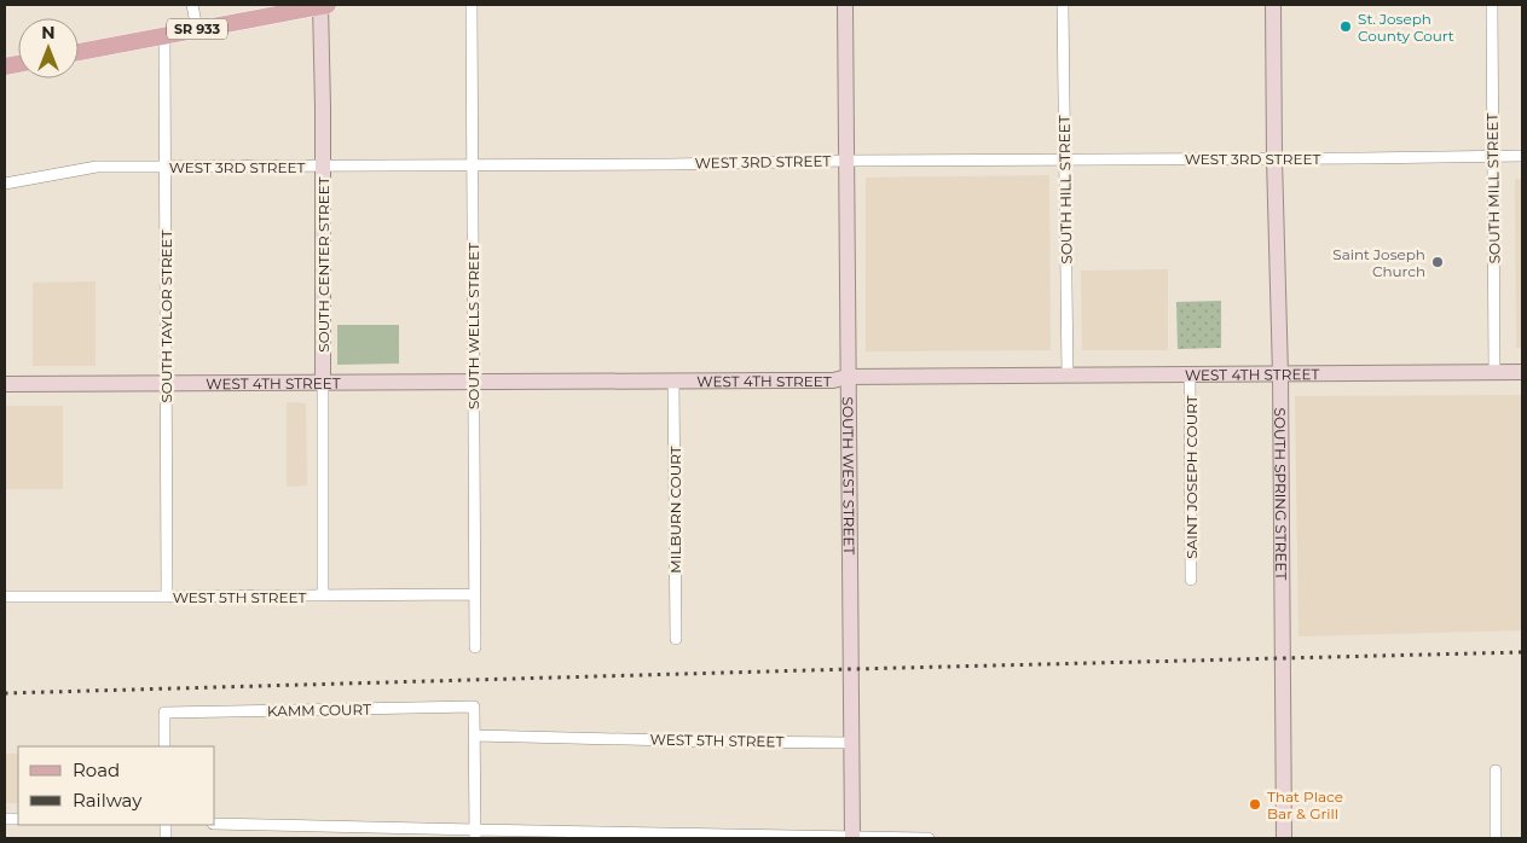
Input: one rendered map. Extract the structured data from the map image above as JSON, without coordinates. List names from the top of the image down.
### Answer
{
  "streets": {
    "main road": ["SR 933"],
    "street": [
      "WEST 3RD STREET",
      "SOUTH MILL STREET",
      "SOUTH HILL STREET",
      "SOUTH CENTER STREET",
      "SOUTH TAYLOR STREET",
      "SOUTH WELLS STREET",
      "WEST 4TH STREET",
      "SOUTH WEST STREET",
      "SAINT JOSEPH COURT",
      "SOUTH SPRING STREET",
      "MILBURN COURT",
      "WEST 5TH STREET",
      "KAMM COURT"
    ]
  },
  "crossings": [
    ["SR 933", "SOUTH CENTER STREET"],
    ["SR 933", "SOUTH TAYLOR STREET"],
    ["WEST 3RD STREET", "SOUTH MILL STREET"],
    ["WEST 3RD STREET", "SOUTH HILL STREET"],
    ["WEST 3RD STREET", "SOUTH CENTER STREET"],
    ["WEST 3RD STREET", "SOUTH TAYLOR STREET"],
    ["WEST 3RD STREET", "SOUTH WELLS STREET"],
    ["WEST 3RD STREET", "SOUTH WEST STREET"],
    ["WEST 3RD STREET", "SOUTH SPRING STREET"],
    ["SOUTH MILL STREET", "WEST 4TH STREET"],
    ["SOUTH HILL STREET", "WEST 4TH STREET"],
    ["SOUTH CENTER STREET", "WEST 4TH STREET"],
    ["SOUTH CENTER STREET", "WEST 5TH STREET"],
    ["SOUTH TAYLOR STREET", "WEST 4TH STREET"],
    ["SOUTH TAYLOR STREET", "WEST 5TH STREET"],
    ["SOUTH WELLS STREET", "WEST 4TH STREET"],
    ["SOUTH WELLS STREET", "WEST 5TH STREET"],
    ["WEST 4TH STREET", "SOUTH WEST STREET"],
    ["WEST 4TH STREET", "SAINT JOSEPH COURT"],
    ["WEST 4TH STREET", "SOUTH SPRING STREET"],
    ["WEST 4TH STREET", "MILBURN COURT"],
    ["SOUTH WEST STREET", "WEST 5TH STREET"],
    ["WEST 5TH STREET", "KAMM COURT"]
  ],
  "places": ["St. Joseph County Court", "Saint Joseph Church", "That Place Bar & Grill"],
  "legend": ["Road", "Railway"],
  "north": "top"
}
